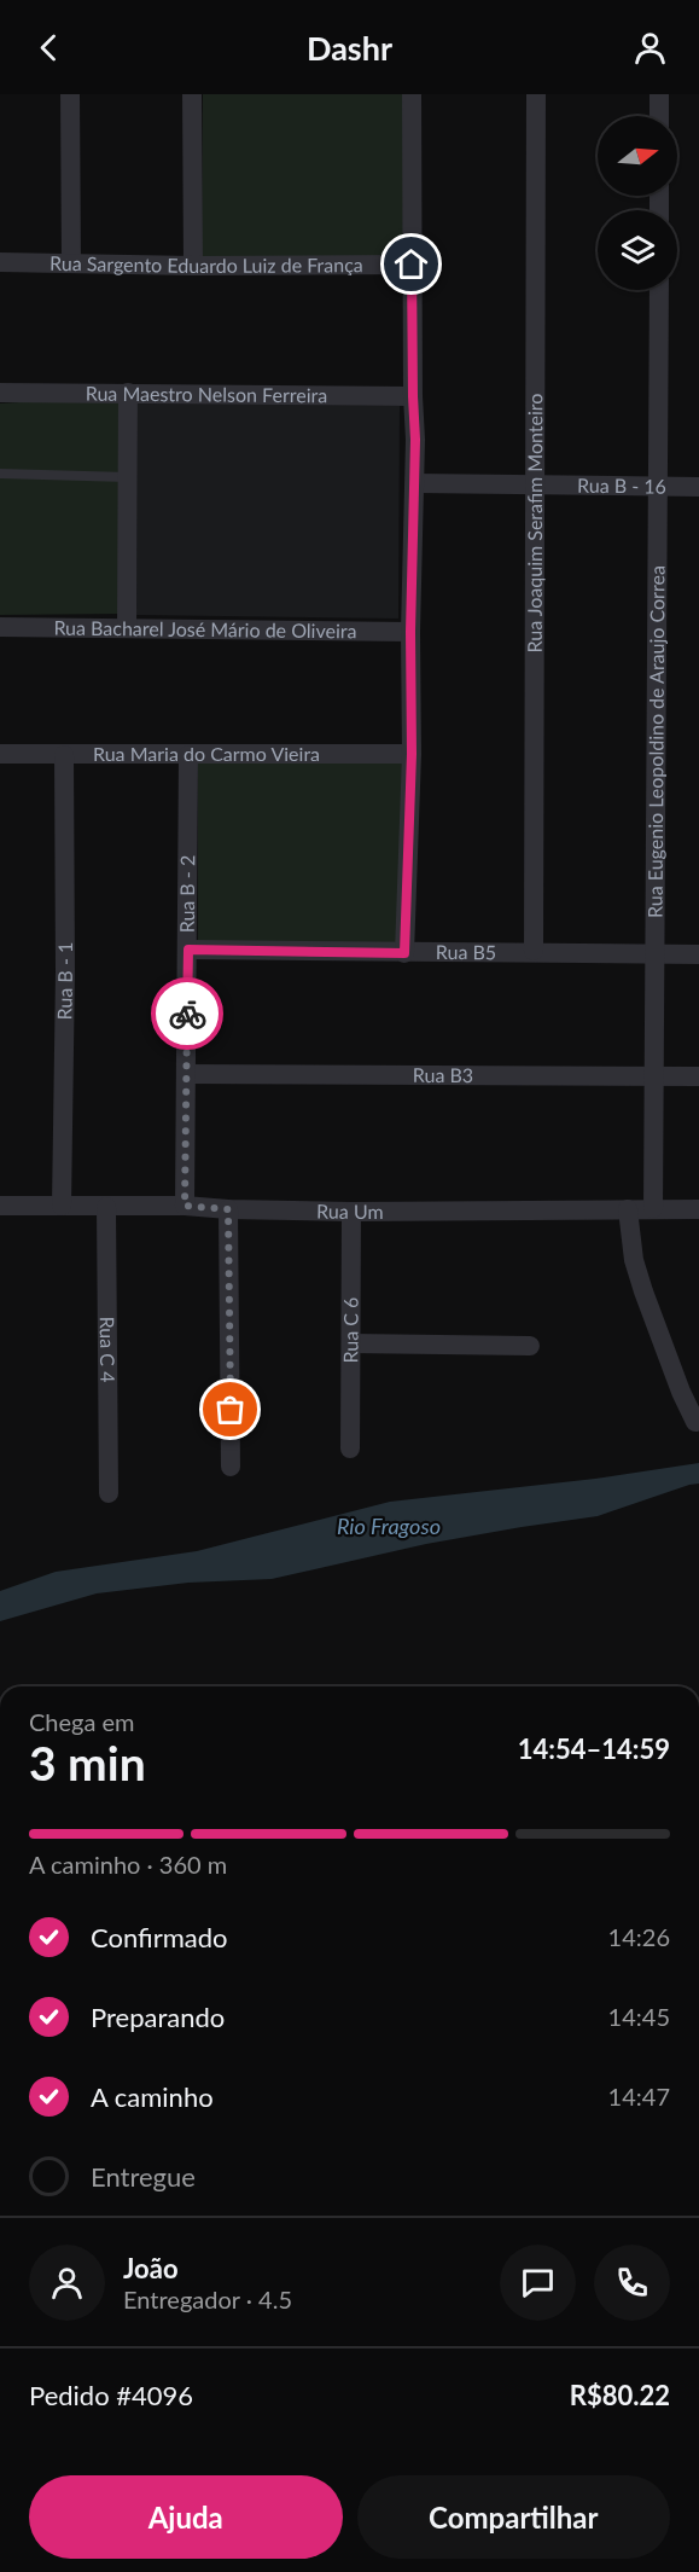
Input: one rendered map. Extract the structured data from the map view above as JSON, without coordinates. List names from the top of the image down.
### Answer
{
  "streets": {
    "street": [
      "Rua Sargento Eduardo Luiz de França",
      "Rua Maestro Nelson Ferreira",
      "Rua B - 16",
      "Rua Joaquim Serafim Monteiro",
      "Rua Bacharel José Mário de Oliveira",
      "Rua Eugenio Leopoldino de Araujo Correa",
      "Rua Maria do Carmo Vieira",
      "Rua B - 2",
      "Rua B5",
      "Rua B - 1",
      "Rua B3",
      "Rua Um",
      "Rua C 6",
      "Rua C 4"
    ]
  },
  "crossings": [
    ["Rua B - 16", "Rua Joaquim Serafim Monteiro"],
    ["Rua B - 16", "Rua Eugenio Leopoldino de Araujo Correa"],
    ["Rua Joaquim Serafim Monteiro", "Rua B5"],
    ["Rua Eugenio Leopoldino de Araujo Correa", "Rua B5"],
    ["Rua Eugenio Leopoldino de Araujo Correa", "Rua B3"],
    ["Rua Eugenio Leopoldino de Araujo Correa", "Rua Um"],
    ["Rua Maria do Carmo Vieira", "Rua B - 2"],
    ["Rua Maria do Carmo Vieira", "Rua B - 1"],
    ["Rua B - 2", "Rua B5"],
    ["Rua B - 2", "Rua B3"],
    ["Rua B - 2", "Rua Um"],
    ["Rua B - 1", "Rua Um"],
    ["Rua Um", "Rua C 6"],
    ["Rua Um", "Rua C 4"]
  ],
  "water": ["Rio Fragoso"],
  "north": "right",
  "page": {
    "header": "Dashr",
    "heading": ["3 min", "Chega em", "14:54–14:59"],
    "panel": [
      "João",
      "Entregador · 4.5",
      "Pedido #4096",
      "R$80.22"
    ],
    "bar": "A caminho · 360 m",
    "list": [
      ["Confirmado", "14:26"],
      ["Preparando", "14:45"],
      ["A caminho", "14:47"],
      "Entregue"
    ],
    "buttons": ["Ajuda", "Compartilhar"]
  }
}
